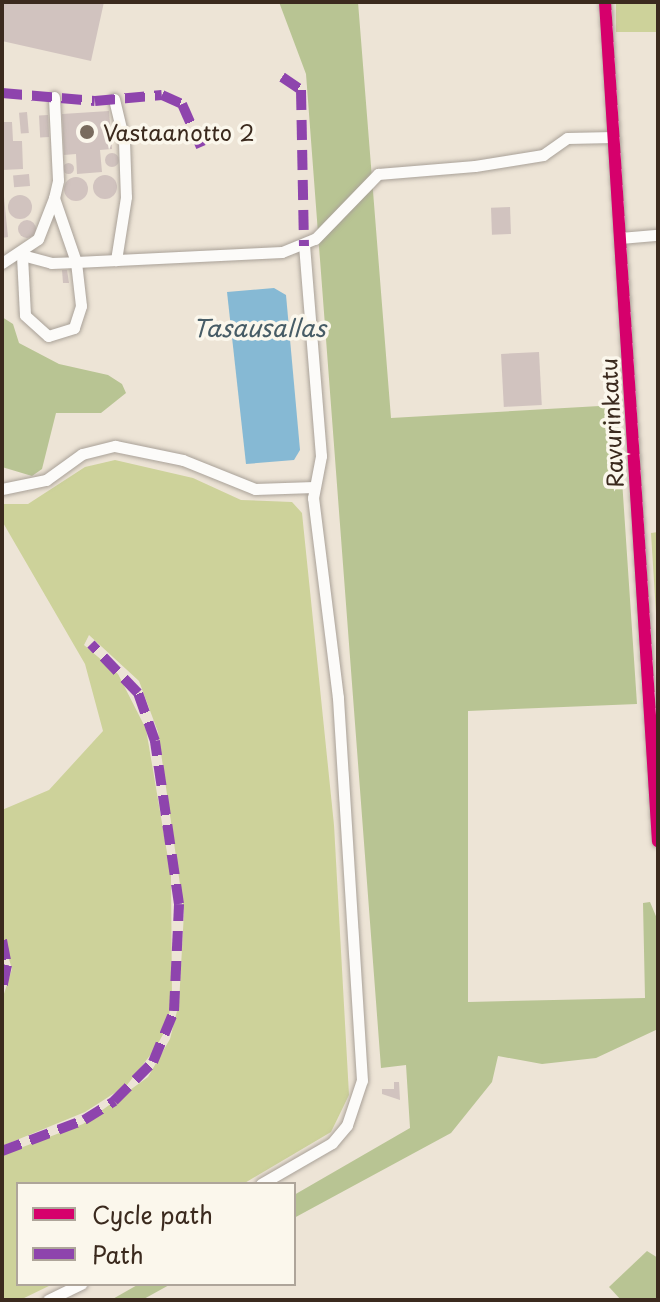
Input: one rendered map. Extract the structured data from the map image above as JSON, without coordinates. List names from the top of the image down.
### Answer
{
  "streets": {
    "street": ["Ravurinkatu"]
  },
  "water": ["Tasausallas"],
  "places": ["Vastaanotto 2"],
  "legend": ["Cycle path", "Path"]
}
